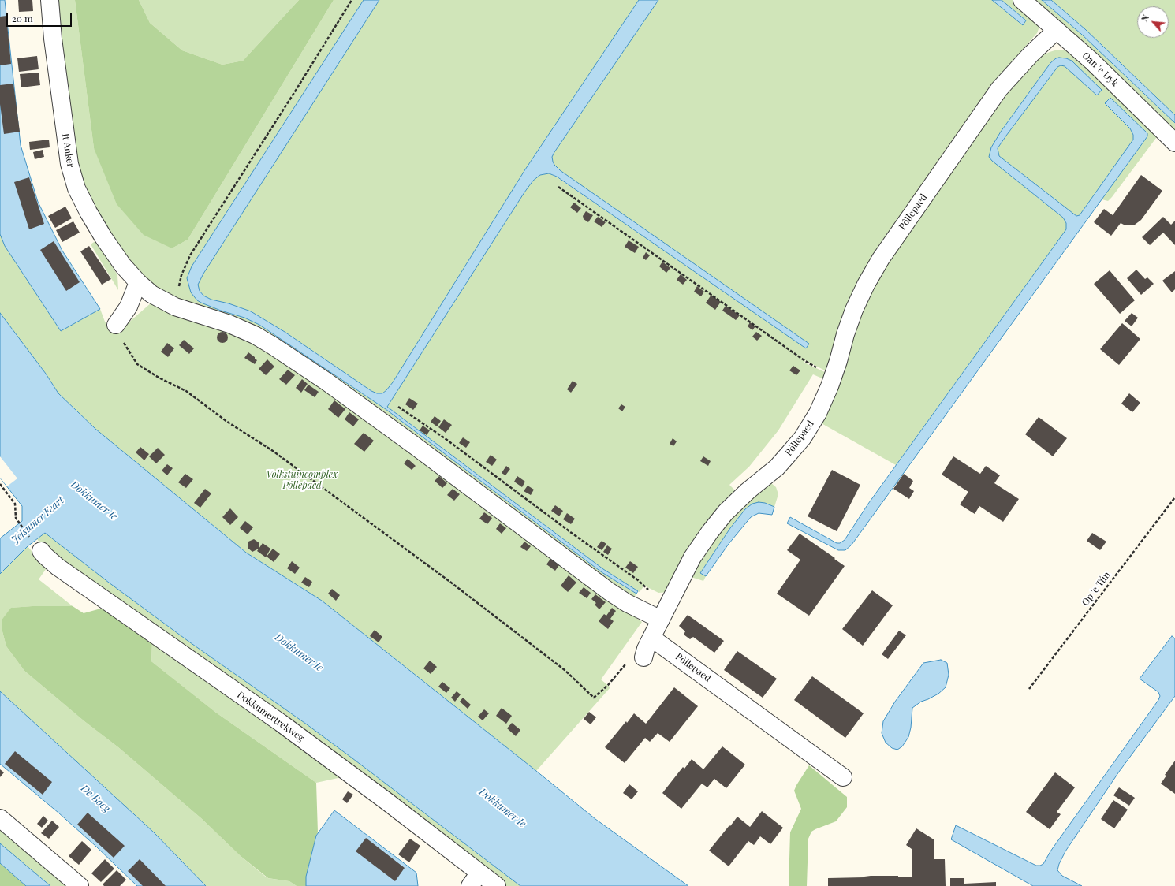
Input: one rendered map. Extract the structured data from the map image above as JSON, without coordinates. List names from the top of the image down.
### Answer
{
  "streets": {
    "street": [
      "Oan 'e Dyk",
      "It Anker",
      "Pôllepaed",
      "Dokkumertrekweg"
    ],
    "path": ["Op 'e Tún"]
  },
  "crossings": [
    ["Oan 'e Dyk", "Pôllepaed"],
    ["It Anker", "Pôllepaed"]
  ],
  "water": ["Dokkumer Ie", "Jelsumer Feart", "De Boeg"],
  "parks": ["Volkstuincomplex Pôllepaed"],
  "scale_bar": "20 m",
  "north": "top left"
}
